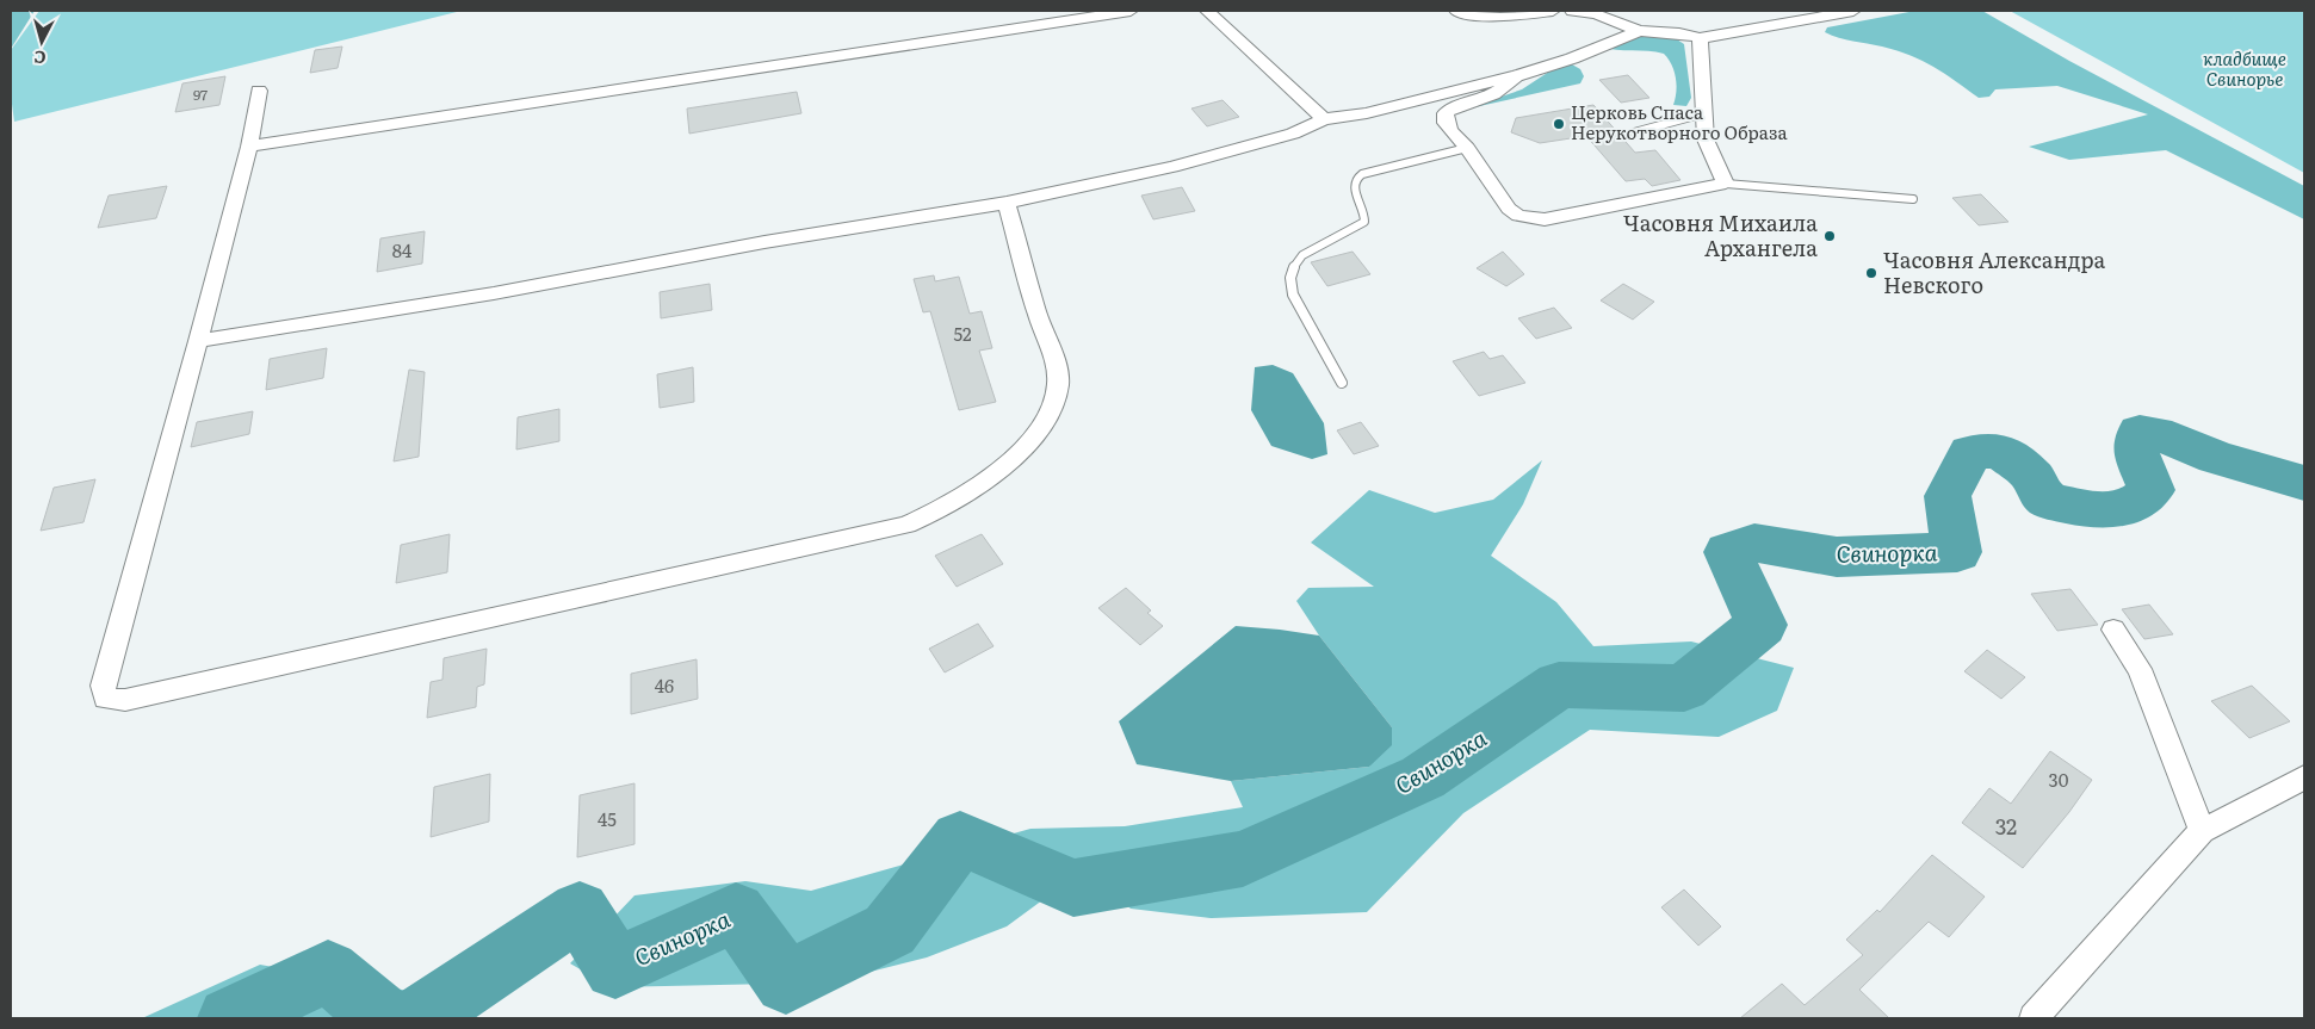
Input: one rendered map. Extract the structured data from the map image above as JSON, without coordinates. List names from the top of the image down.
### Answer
{
  "water": ["Свинорка"],
  "parks": ["кладбище Свинорье"],
  "places": ["Церковь Спаса Нерукотворного Образа", "Часовня Михаила Архангела", "Часовня Александра Невского"],
  "house_numbers": [
    "97",
    "84",
    "52",
    "46",
    "30",
    "45",
    "32"
  ],
  "north": "bottom"
}
